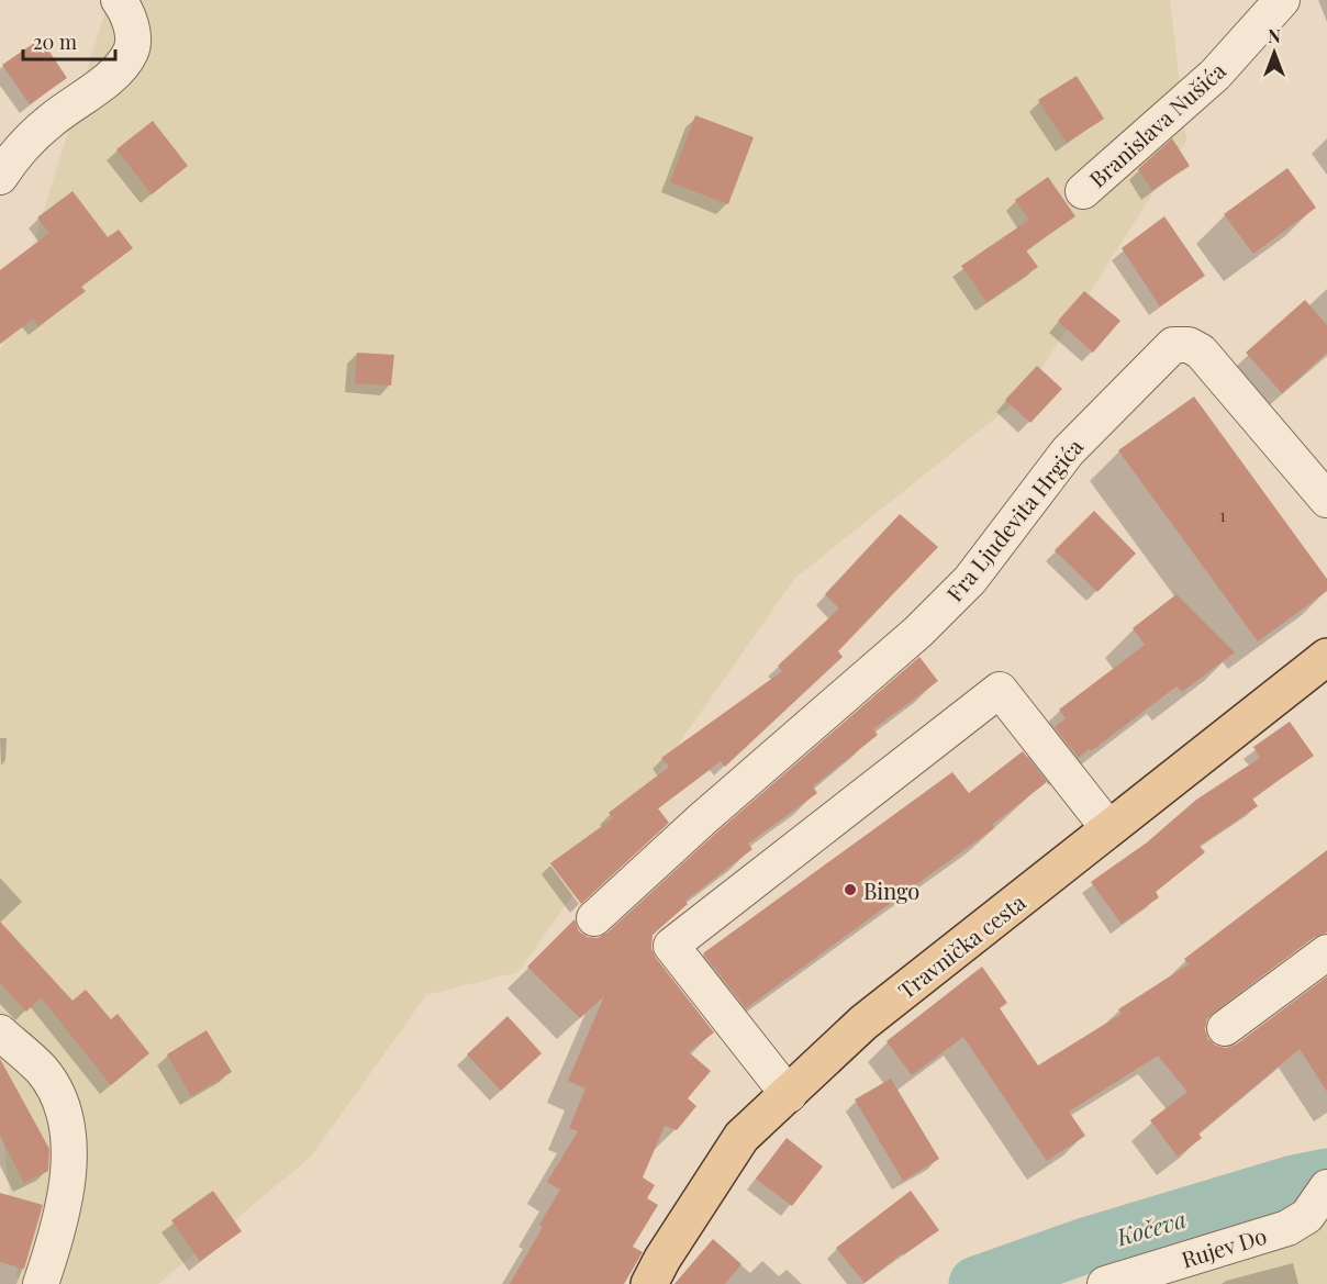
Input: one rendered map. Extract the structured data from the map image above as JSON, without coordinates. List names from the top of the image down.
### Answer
{
  "streets": {
    "main road": ["Travnička cesta"],
    "street": ["Branislava Nušića", "Fra Ljudevita Hrgića", "Rujev Do"]
  },
  "water": ["Kočeva"],
  "places": ["Bingo"],
  "house_numbers": ["1"],
  "scale_bar": "20 m",
  "north": "top"
}
